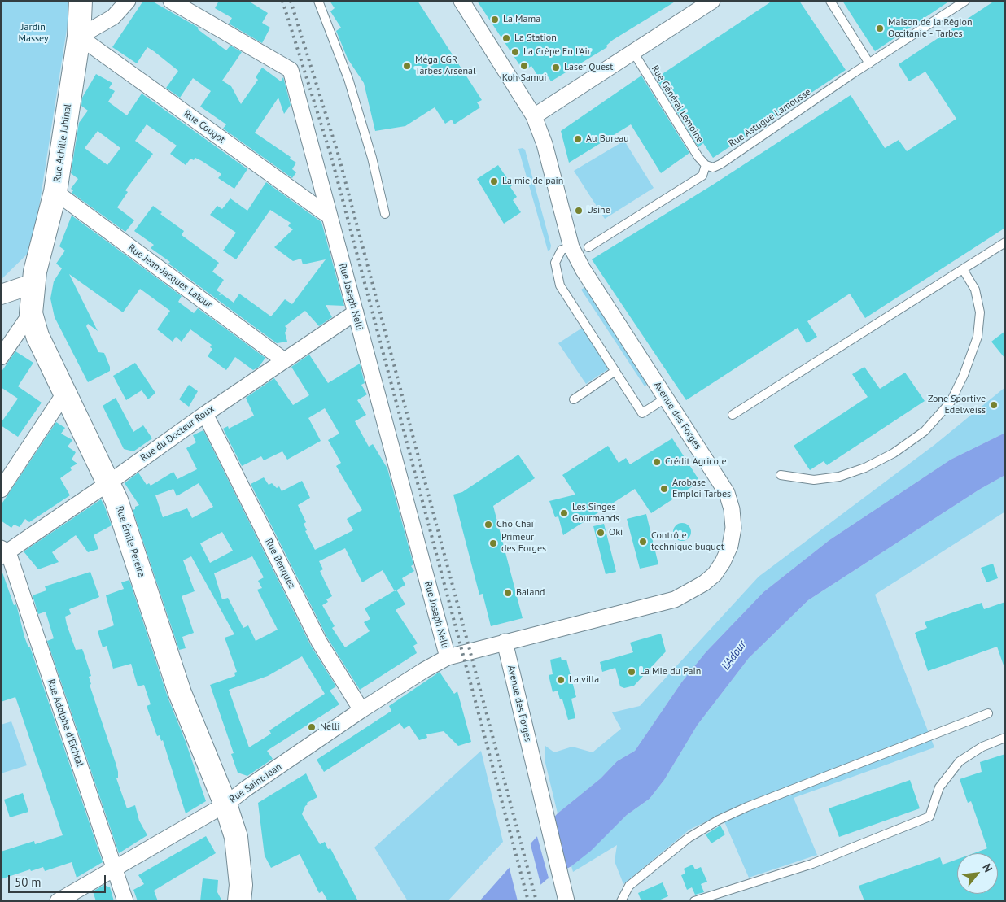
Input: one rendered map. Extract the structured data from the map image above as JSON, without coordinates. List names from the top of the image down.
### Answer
{
  "streets": {
    "main road": ["Rue Achille Jubinal", "Rue Émile Pereire"],
    "street": [
      "Rue Cougot",
      "Rue Jean-Jacques Latour",
      "Rue Joseph Nelli",
      "Avenue des Forges",
      "Rue du Docteur Roux",
      "Rue Benquez",
      "Rue Adolphe d'Eichtal",
      "Rue Saint-Jean"
    ],
    "lane": ["Rue Général Lemoine", "Rue Astugue Lamousse"]
  },
  "crossings": [
    ["Rue Général Lemoine", "Rue Astugue Lamousse"],
    ["Rue Cougot", "Rue Achille Jubinal"],
    ["Rue Cougot", "Rue Joseph Nelli"],
    ["Rue Achille Jubinal", "Rue Jean-Jacques Latour"],
    ["Rue Achille Jubinal", "Rue Émile Pereire"],
    ["Rue Jean-Jacques Latour", "Rue du Docteur Roux"],
    ["Rue Joseph Nelli", "Rue du Docteur Roux"],
    ["Rue Joseph Nelli", "Rue Saint-Jean"],
    ["Avenue des Forges", "Rue Saint-Jean"],
    ["Rue du Docteur Roux", "Rue Émile Pereire"],
    ["Rue du Docteur Roux", "Rue Benquez"],
    ["Rue du Docteur Roux", "Rue Adolphe d'Eichtal"],
    ["Rue Émile Pereire", "Rue Saint-Jean"],
    ["Rue Benquez", "Rue Saint-Jean"],
    ["Rue Adolphe d'Eichtal", "Rue Saint-Jean"]
  ],
  "water": ["L'Adour"],
  "parks": ["Jardin Massey"],
  "places": [
    "La Mama",
    "Maison de la Région Occitanie - Tarbes",
    "La Station",
    "La Crèpe En l'Air",
    "Méga CGR Tarbes Arsenal",
    "Koh Samui",
    "Laser Quest",
    "Au Bureau",
    "La mie de pain",
    "Usine",
    "Zone Sportive Edelweiss",
    "Crédit Agricole",
    "Arobase Emploi Tarbes",
    "Les Singes Gourmands",
    "Cho Chaï",
    "Oki",
    "Contrôle technique buquet",
    "Primeur des Forges",
    "Baland",
    "La Mie du Pain",
    "La villa",
    "Nelli"
  ],
  "scale_bar": "50 m",
  "north": "top right"
}
